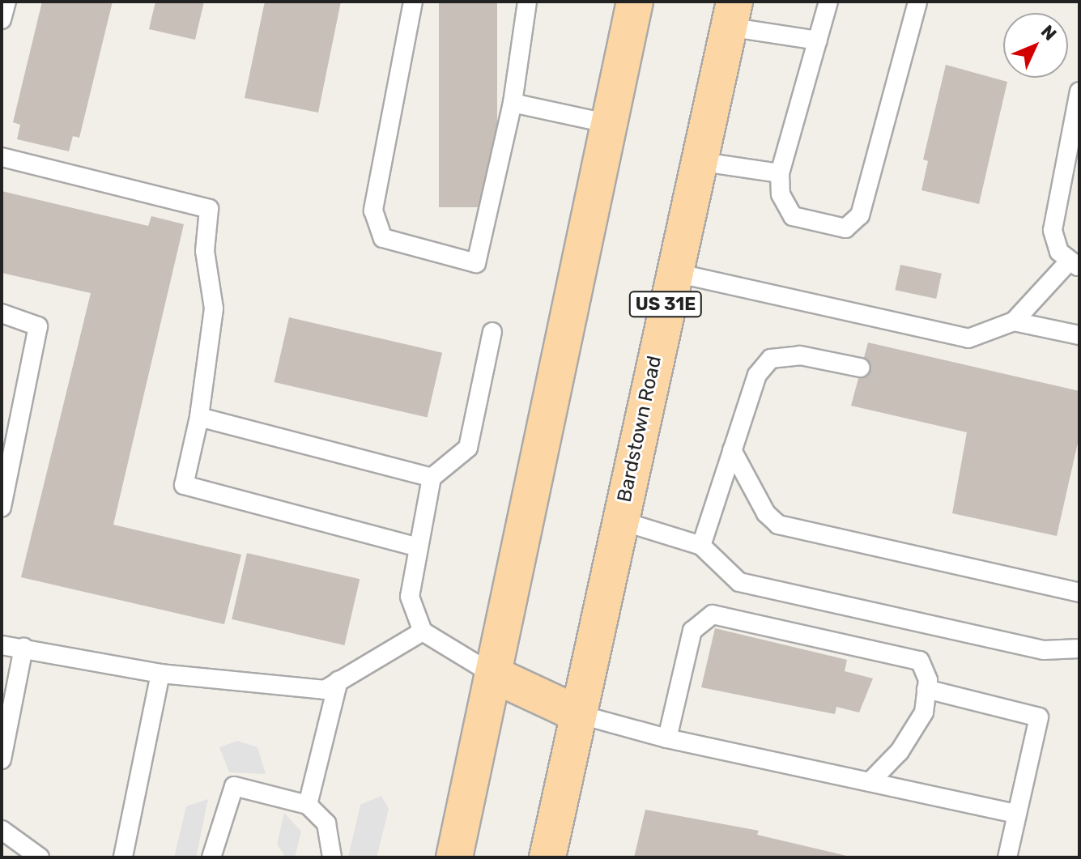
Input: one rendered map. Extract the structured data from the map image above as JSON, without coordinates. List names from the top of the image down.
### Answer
{
  "streets": {
    "main road": ["US 31E", "Bardstown Road"]
  },
  "north": "top right"
}
